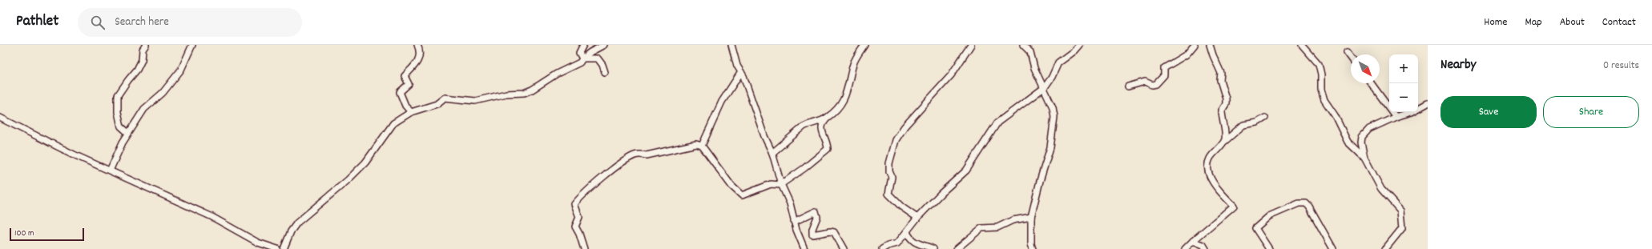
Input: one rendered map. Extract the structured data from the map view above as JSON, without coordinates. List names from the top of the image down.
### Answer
{
  "scale_bar": "100 m",
  "north": "bottom right",
  "page": {
    "header": "Pathlet",
    "search": "Search here",
    "nav": [
      "Home",
      "Map",
      "About",
      "Contact"
    ],
    "heading": ["Nearby", "0 results"],
    "map_buttons": ["+", "−"],
    "buttons": ["Save", "Share"],
    "scale": "100 m"
  }
}
